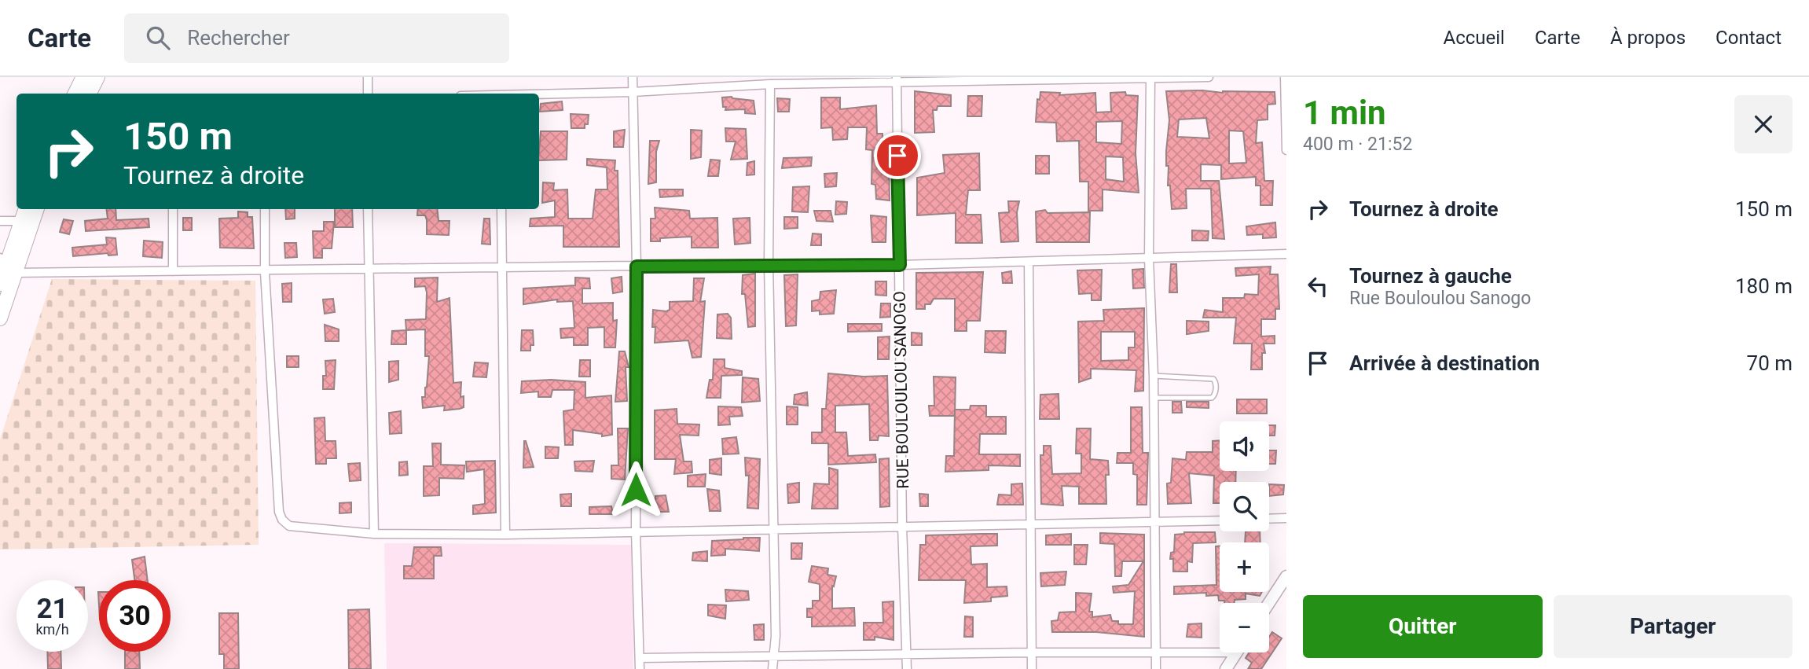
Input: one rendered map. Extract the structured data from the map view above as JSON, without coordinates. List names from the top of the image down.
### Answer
{
  "streets": {
    "street": ["RUE BOULOULOU SANOGO"]
  },
  "page": {
    "header": "Carte",
    "search": "Rechercher",
    "nav": [
      "Accueil",
      "Carte",
      "À propos",
      "Contact"
    ],
    "heading": ["1 min", "400 m · 21:52"],
    "turn": ["150 m", "Tournez à droite"],
    "list": [
      {
        "name": "Tournez à droite",
        "value": "150 m"
      },
      {
        "name": "Tournez à gauche",
        "note": "Rue Bouloulou Sanogo",
        "value": "180 m"
      },
      {
        "name": "Arrivée à destination",
        "value": "70 m"
      }
    ],
    "map_buttons": ["+", "−"],
    "speed": "21 km/h",
    "limit": "30",
    "buttons": ["Quitter", "Partager"]
  }
}
